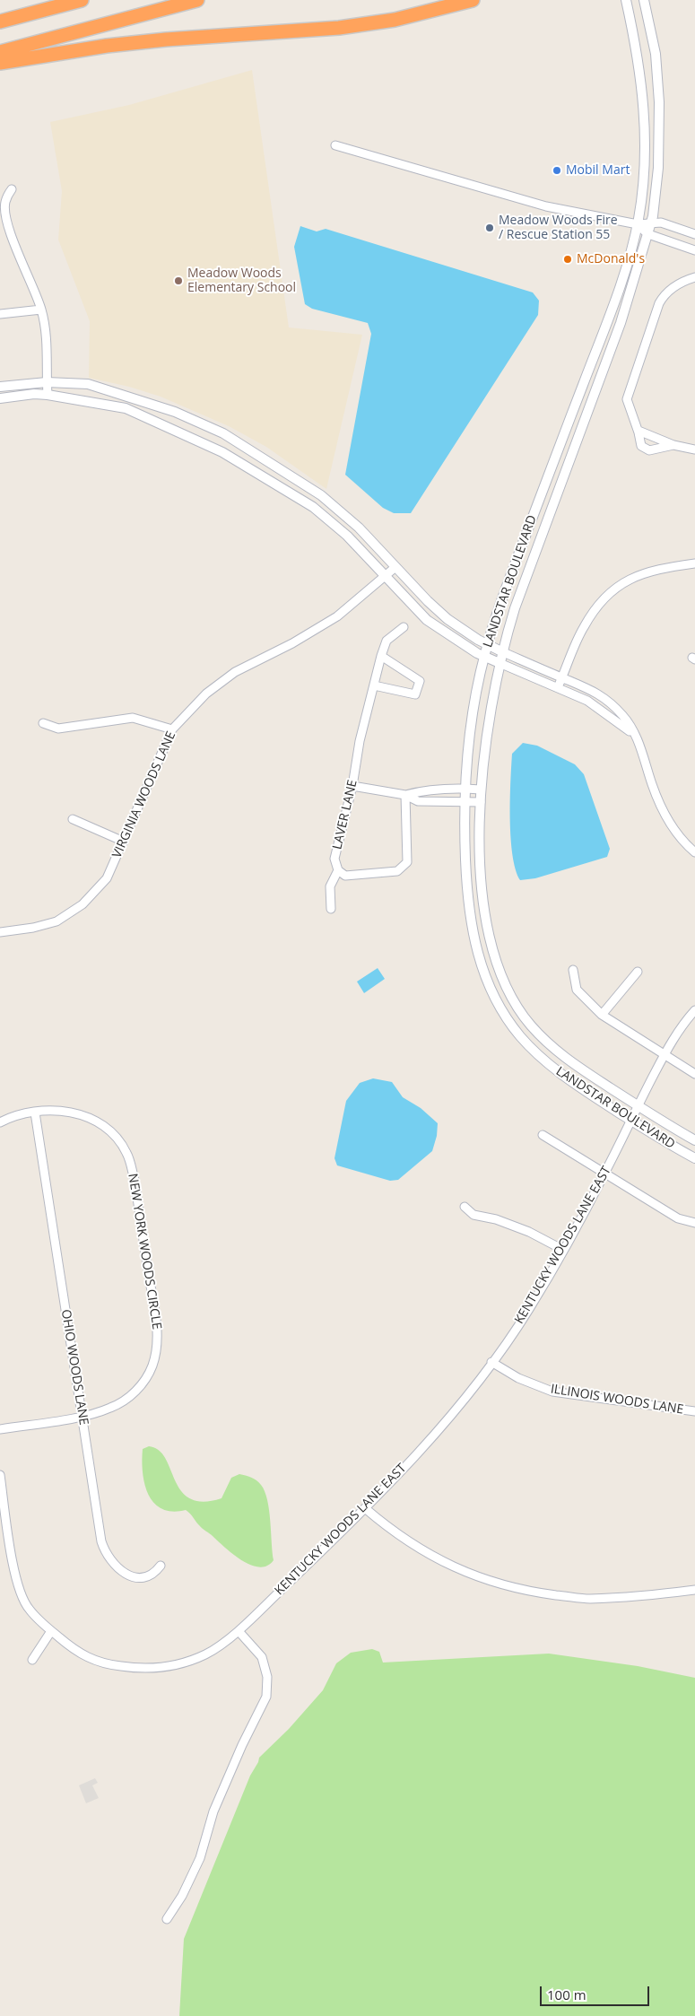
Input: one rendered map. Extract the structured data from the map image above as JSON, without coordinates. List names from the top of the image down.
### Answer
{
  "streets": {
    "street": [
      "LANDSTAR BOULEVARD",
      "VIRGINIA WOODS LANE",
      "LAVER LANE",
      "KENTUCKY WOODS LANE EAST",
      "NEW YORK WOODS CIRCLE",
      "OHIO WOODS LANE",
      "ILLINOIS WOODS LANE"
    ]
  },
  "crossings": [
    ["LANDSTAR BOULEVARD", "KENTUCKY WOODS LANE EAST"],
    ["KENTUCKY WOODS LANE EAST", "ILLINOIS WOODS LANE"],
    ["NEW YORK WOODS CIRCLE", "OHIO WOODS LANE"]
  ],
  "places": [
    "Mobil Mart",
    "Meadow Woods Fire / Rescue Station 55",
    "McDonald's",
    "Meadow Woods Elementary School"
  ],
  "scale_bar": "100 m"
}
